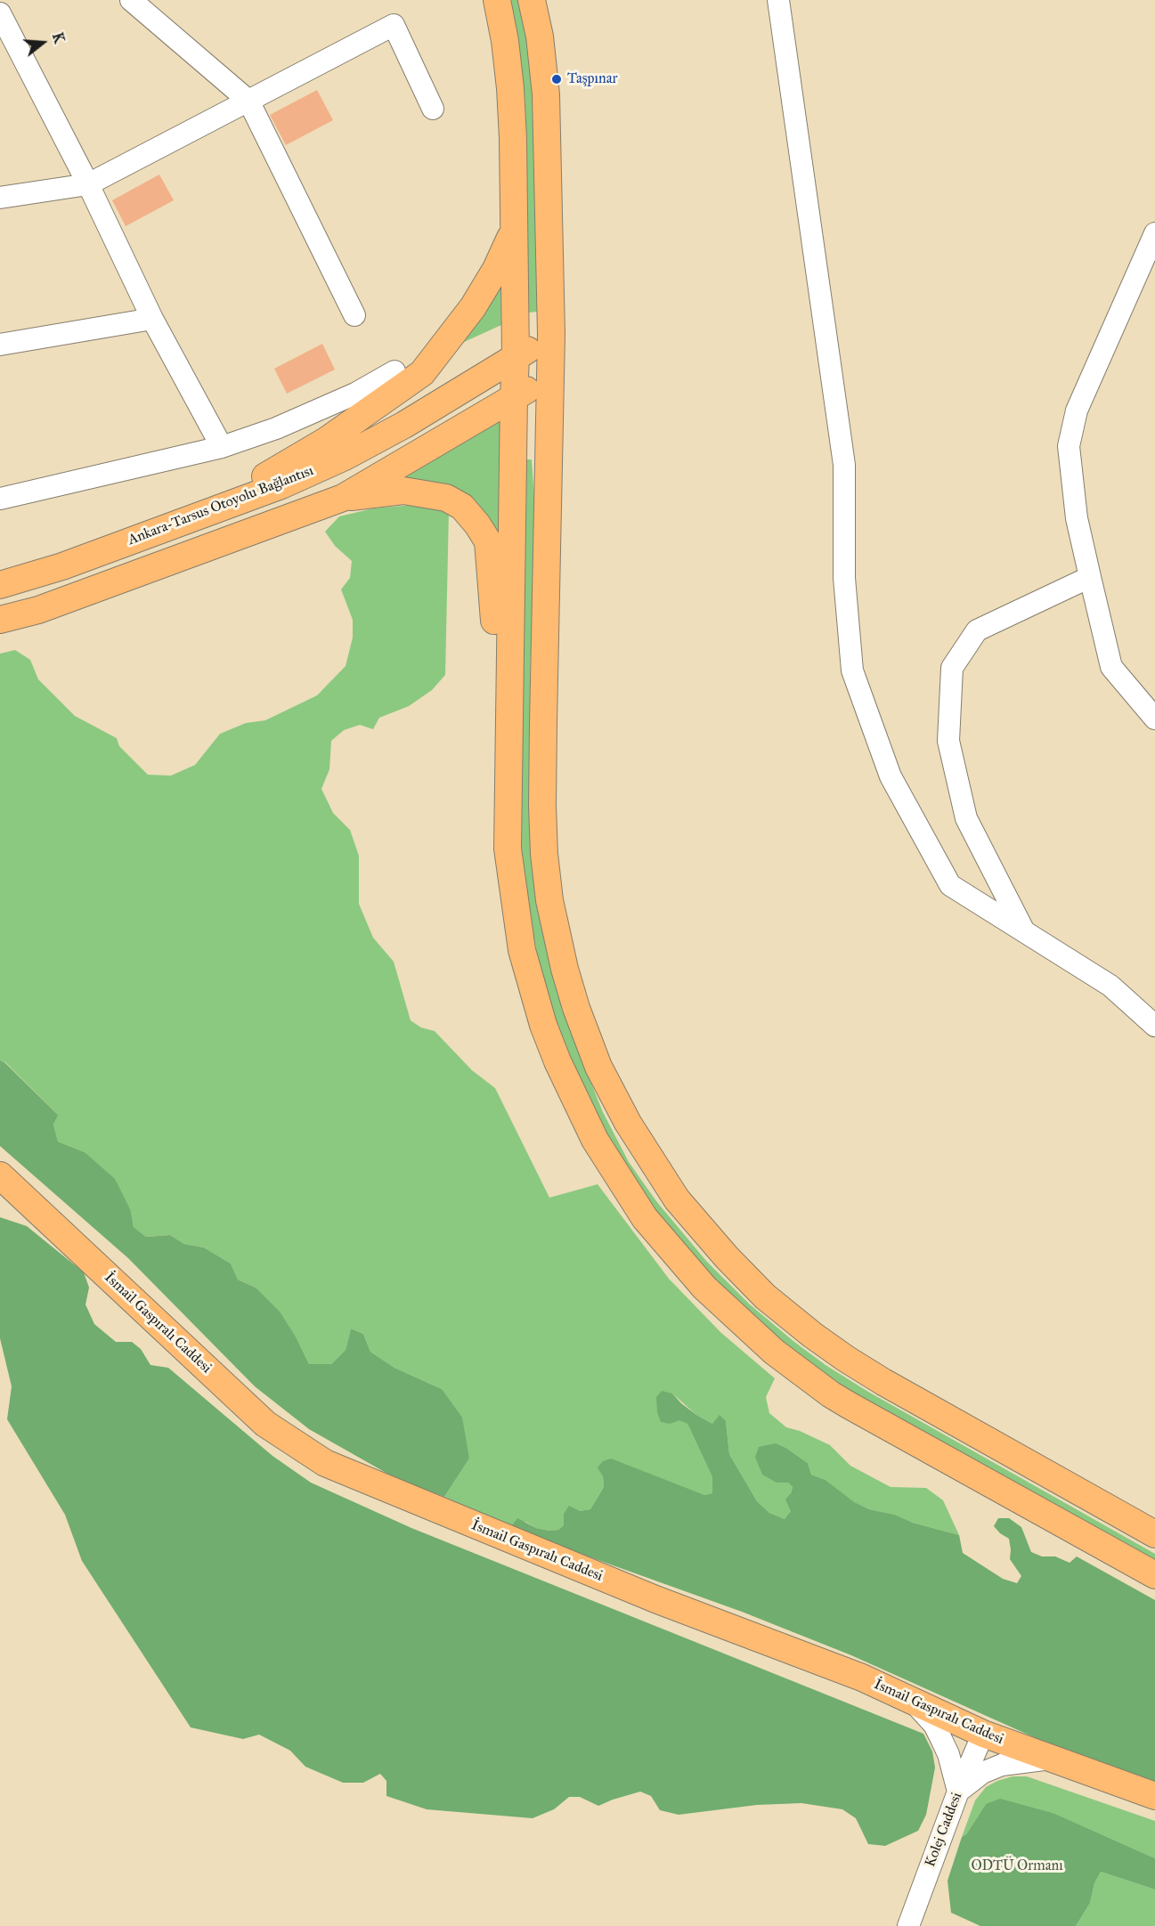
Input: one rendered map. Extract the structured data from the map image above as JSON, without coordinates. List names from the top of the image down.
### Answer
{
  "streets": {
    "main road": ["Ankara-Tarsus Otoyolu Bağlantısı", "İsmail Gaspıralı Caddesi"],
    "street": ["Kolej Caddesi"]
  },
  "crossings": [
    ["İsmail Gaspıralı Caddesi", "Kolej Caddesi"]
  ],
  "parks": ["ODTÜ Ormanı"],
  "places": ["Taşpınar"],
  "north": "right"
}
